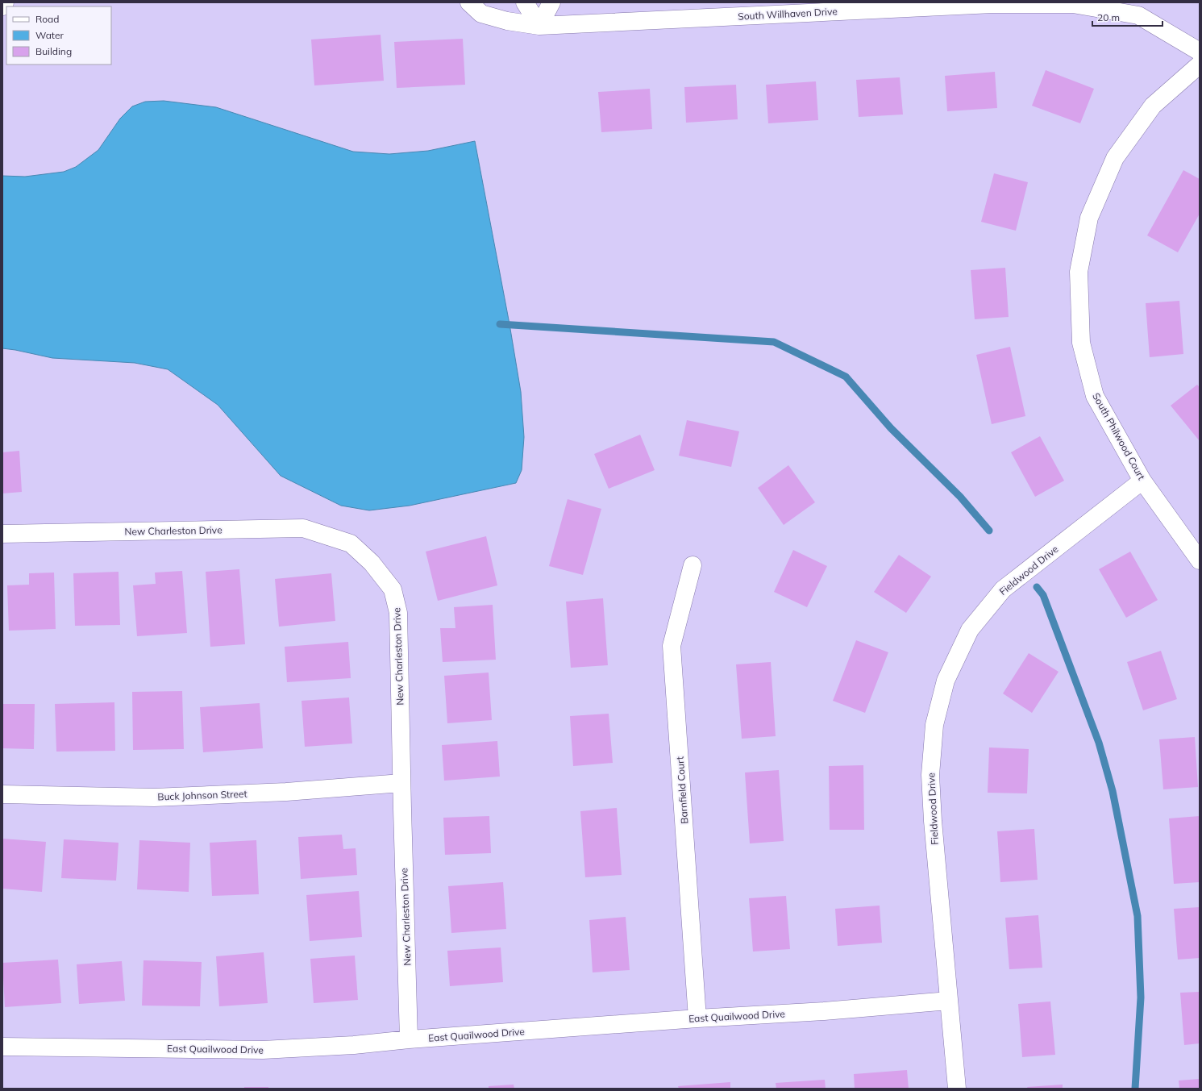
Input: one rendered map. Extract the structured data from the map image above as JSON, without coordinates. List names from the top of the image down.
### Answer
{
  "streets": {
    "street": [
      "South Willhaven Drive",
      "South Philwood Court",
      "New Charleston Drive",
      "Fieldwood Drive",
      "Barnfield Court",
      "Buck Johnson Street",
      "East Quailwood Drive"
    ]
  },
  "crossings": [
    ["South Philwood Court", "Fieldwood Drive"],
    ["New Charleston Drive", "Buck Johnson Street"],
    ["New Charleston Drive", "East Quailwood Drive"],
    ["Fieldwood Drive", "East Quailwood Drive"],
    ["Barnfield Court", "East Quailwood Drive"]
  ],
  "legend": ["Road", "Water", "Building"],
  "scale_bar": "20 m"
}
